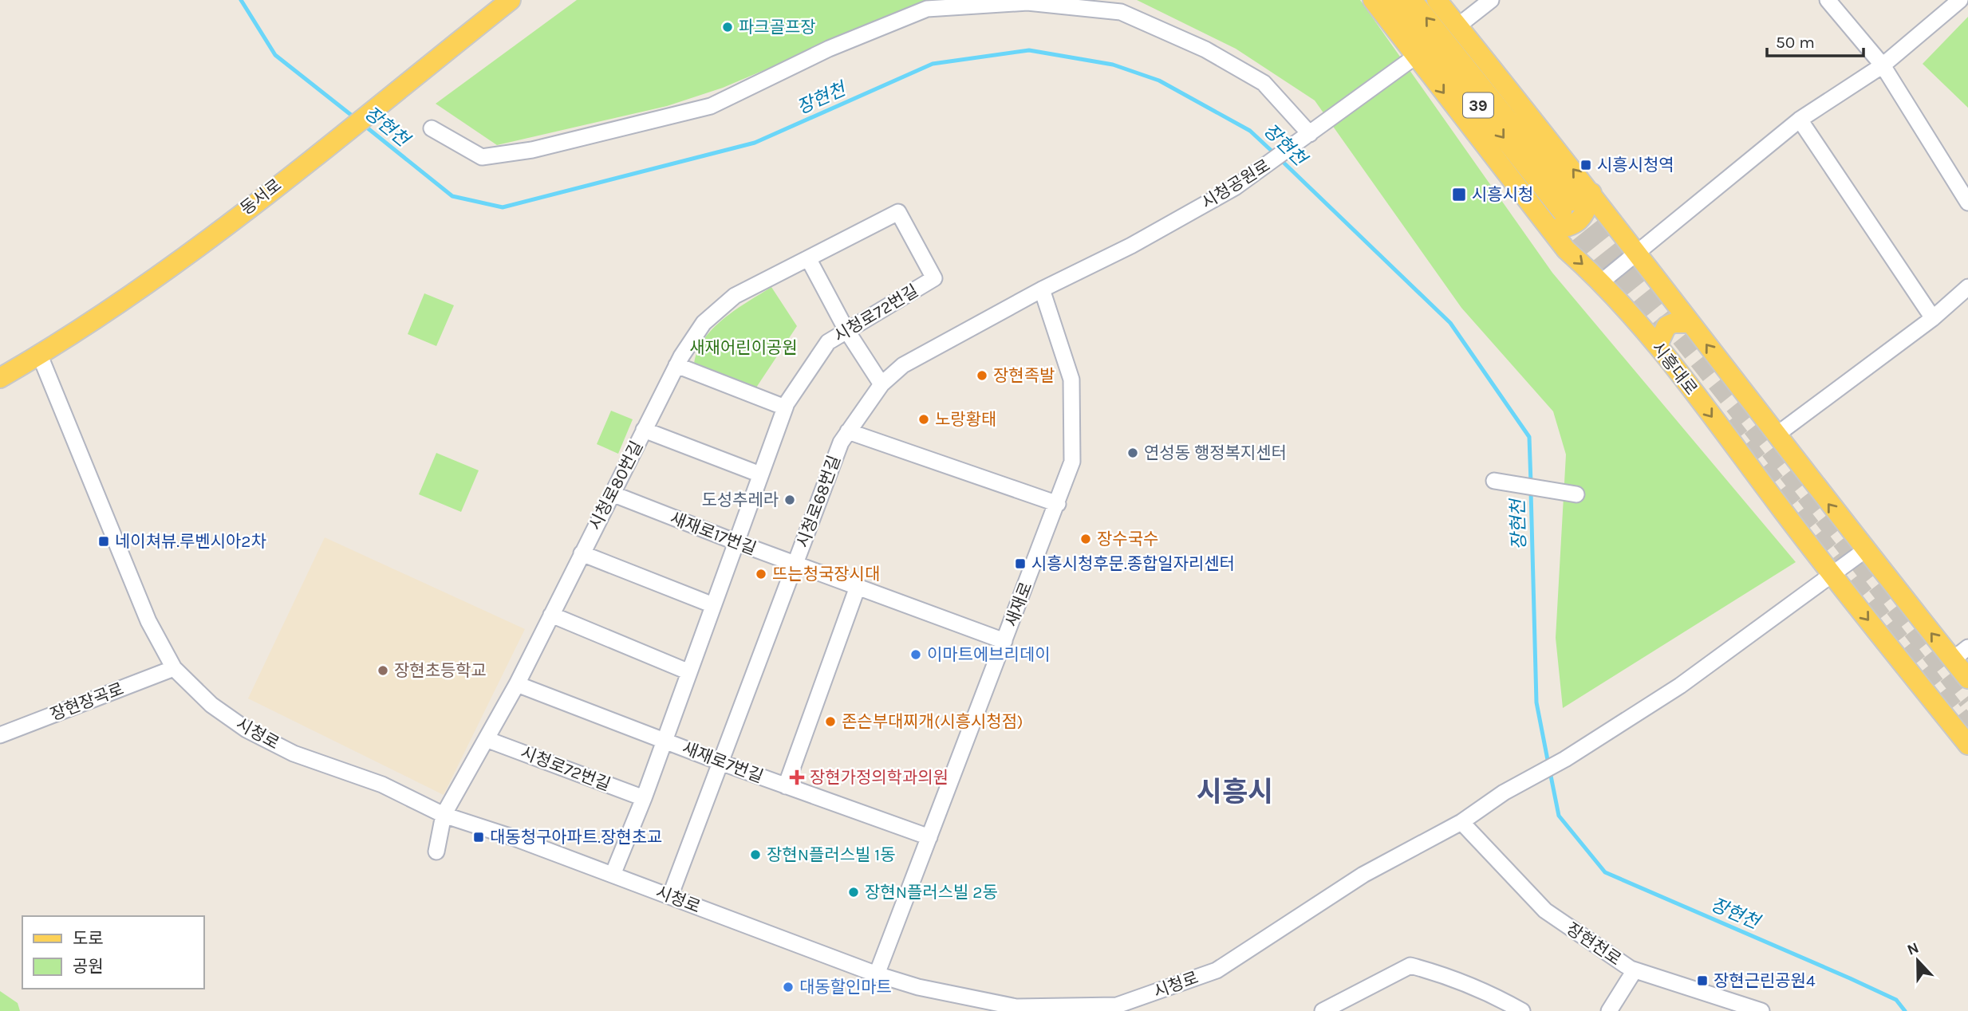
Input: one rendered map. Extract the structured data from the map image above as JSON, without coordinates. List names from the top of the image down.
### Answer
{
  "streets": {
    "main road": ["39", "동서로", "시흥대로"],
    "street": [
      "시청공원로",
      "시청로72번길",
      "시청로80번길",
      "시청로68번길",
      "새재로17번길",
      "새재로",
      "장현장곡로",
      "시청로",
      "새재로7번길",
      "장현천로"
    ]
  },
  "crossings": [
    ["시청공원로", "시흥대로"],
    ["시청공원로", "시청로68번길"],
    ["시청공원로", "새재로"],
    ["동서로", "시청로"],
    ["시청로72번길", "시청로80번길"],
    ["시청로72번길", "새재로17번길"],
    ["시청로72번길", "시청로"],
    ["시청로72번길", "새재로7번길"],
    ["시흥대로", "시청로"],
    ["시청로80번길", "새재로17번길"],
    ["시청로80번길", "시청로"],
    ["시청로80번길", "새재로7번길"],
    ["시청로68번길", "새재로17번길"],
    ["시청로68번길", "새재로"],
    ["시청로68번길", "시청로"],
    ["시청로68번길", "새재로7번길"],
    ["새재로17번길", "새재로"],
    ["새재로", "시청로"],
    ["새재로", "새재로7번길"],
    ["장현장곡로", "시청로"],
    ["시청로", "장현천로"]
  ],
  "districts": ["시흥시"],
  "water": ["장현천"],
  "parks": ["새재어린이공원"],
  "places": {
    "other": [
      "파크골프장",
      "장현족발",
      "노랑황태",
      "연성동 행정복지센터",
      "도성추레라",
      "장수국수",
      "뜨는청국장시대",
      "이마트에브리데이",
      "장현초등학교",
      "존슨부대찌개(시흥시청점)",
      "장현N플러스빌 1동",
      "장현N플러스빌 2동",
      "대동할인마트"
    ],
    "transit": [
      "시흥시청역",
      "시흥시청",
      "네이쳐뷰.루벤시아2차",
      "시흥시청후문.종합일자리센터",
      "대동청구아파트.장현초교",
      "장현근린공원4"
    ],
    "health": ["장현가정의학과의원"]
  },
  "legend": ["도로", "공원"],
  "scale_bar": "50 m",
  "north": "top"
}
